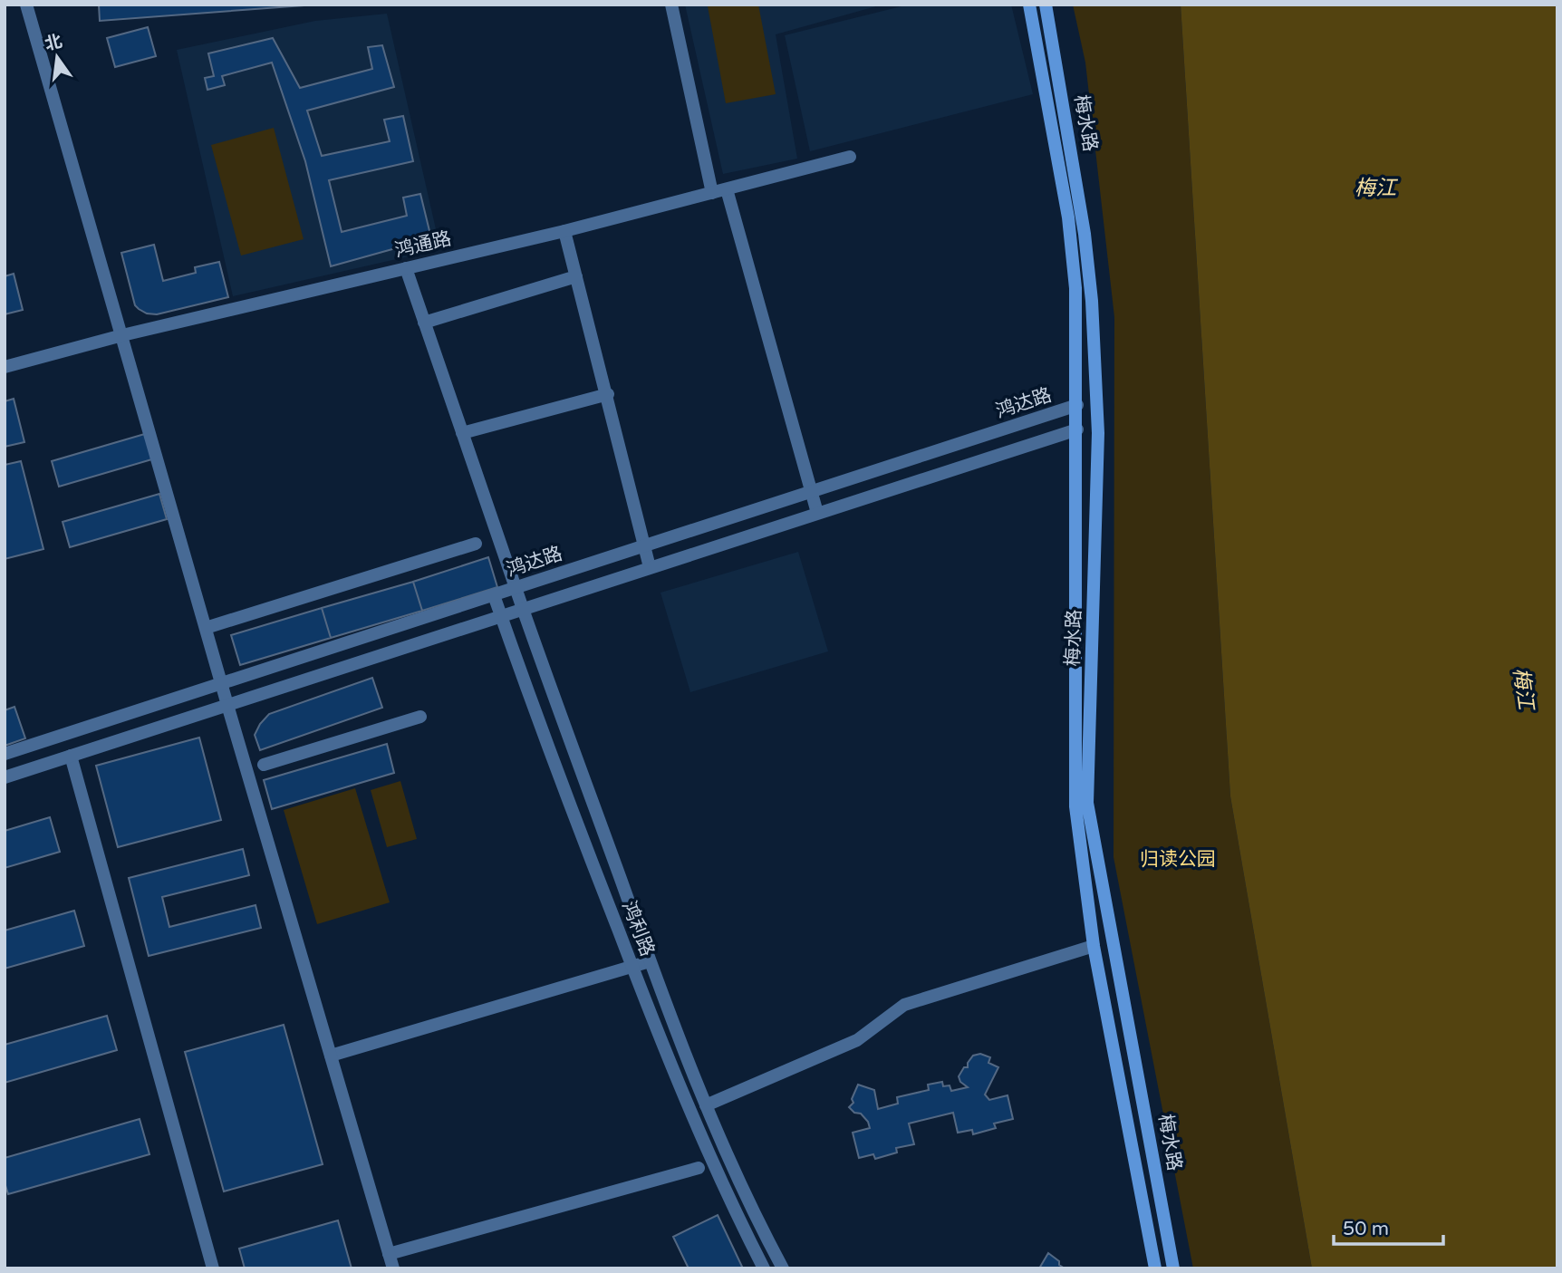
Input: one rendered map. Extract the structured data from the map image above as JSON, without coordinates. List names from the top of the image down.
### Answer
{
  "streets": {
    "main road": ["梅水路"],
    "street": ["鸿通路", "鸿达路", "鸿利路"]
  },
  "crossings": [
    ["梅水路", "鸿达路"],
    ["鸿通路", "鸿利路"],
    ["鸿达路", "鸿利路"]
  ],
  "water": ["梅江"],
  "parks": ["归读公园"],
  "scale_bar": "50 m",
  "north": "top"
}
